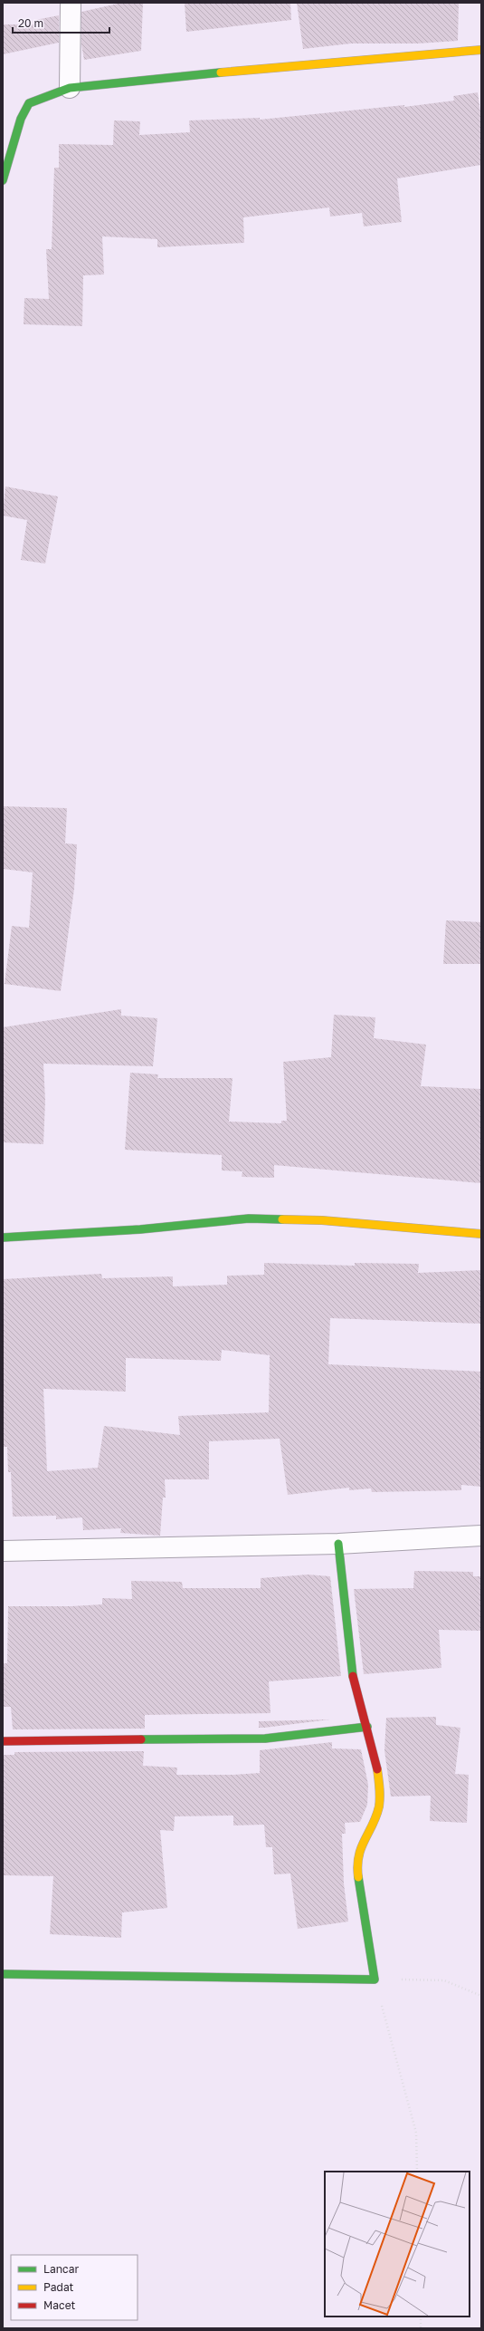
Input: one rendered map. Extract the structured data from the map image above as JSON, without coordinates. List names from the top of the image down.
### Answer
{
  "legend": ["Lancar", "Padat", "Macet"],
  "scale_bar": "20 m"
}
